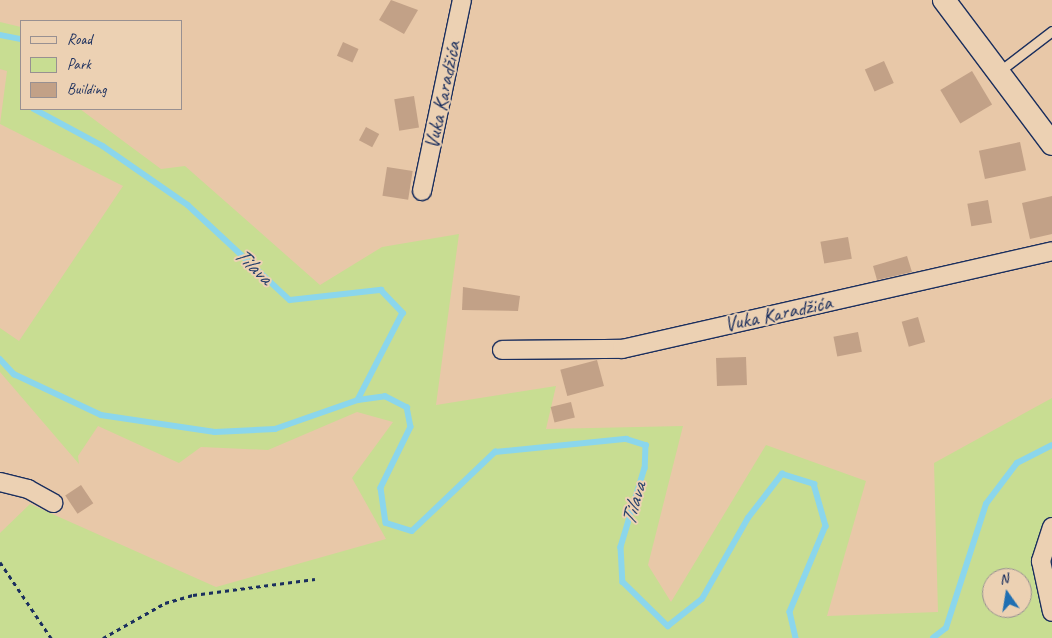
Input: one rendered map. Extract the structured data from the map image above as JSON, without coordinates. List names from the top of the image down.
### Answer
{
  "streets": {
    "street": ["Vuka Karadžića"]
  },
  "water": ["Tilava"],
  "legend": ["Road", "Park", "Building"],
  "north": "top"
}
